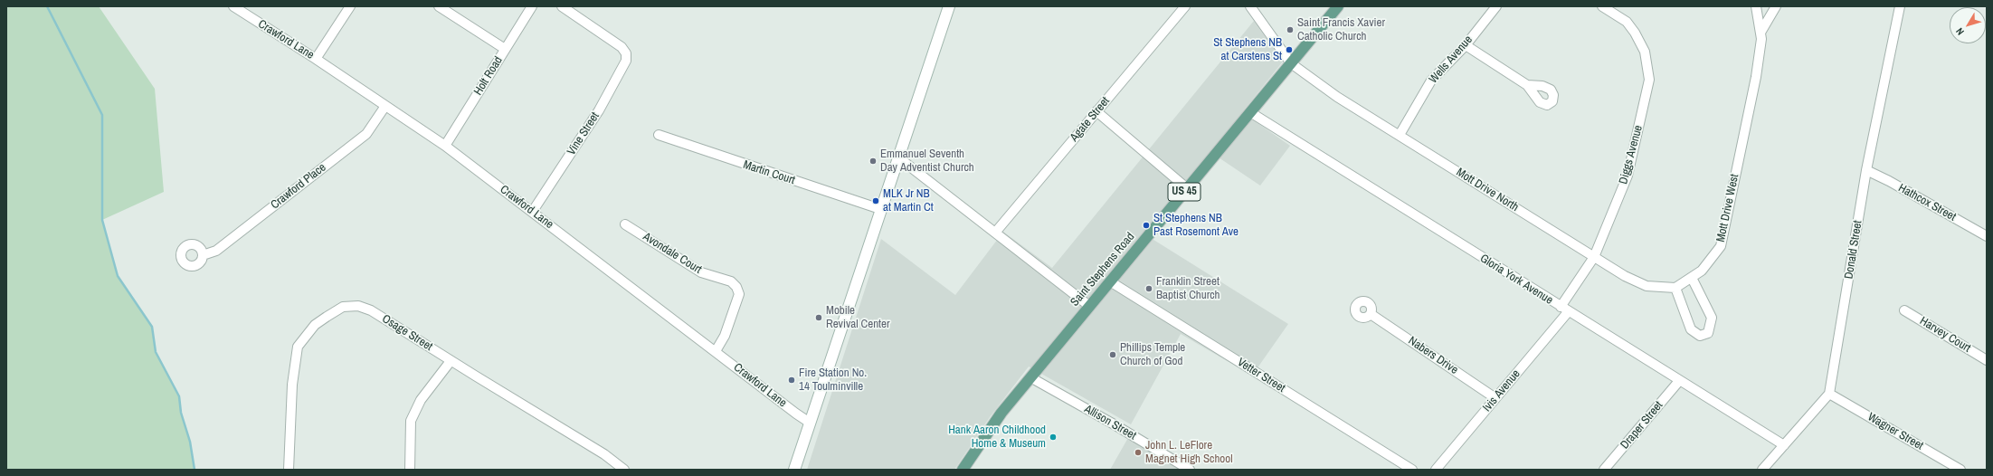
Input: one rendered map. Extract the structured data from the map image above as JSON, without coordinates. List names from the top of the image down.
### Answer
{
  "streets": {
    "main road": ["US 45", "Saint Stephens Road"],
    "street": [
      "Crawford Lane",
      "Wells Avenue",
      "Holt Road",
      "Agate Street",
      "Vine Street",
      "Diggs Avenue",
      "Martin Court",
      "Crawford Place",
      "Mott Drive North",
      "Hathcox Street",
      "Mott Drive West",
      "Donald Street",
      "Avondale Court",
      "Gloria York Avenue",
      "Osage Street",
      "Harvey Court",
      "Nabers Drive",
      "Vetter Street",
      "Ivis Avenue",
      "Allison Street",
      "Draper Street",
      "Wagner Street"
    ]
  },
  "crossings": [
    ["Crawford Lane", "Holt Road"],
    ["Crawford Lane", "Vine Street"],
    ["Crawford Lane", "Crawford Place"],
    ["Crawford Lane", "Avondale Court"],
    ["Wells Avenue", "Mott Drive North"],
    ["Diggs Avenue", "Mott Drive North"],
    ["Diggs Avenue", "Gloria York Avenue"],
    ["Diggs Avenue", "Ivis Avenue"],
    ["Mott Drive North", "Saint Stephens Road"],
    ["Hathcox Street", "Donald Street"],
    ["Donald Street", "Wagner Street"],
    ["Saint Stephens Road", "Gloria York Avenue"],
    ["Saint Stephens Road", "Vetter Street"],
    ["Saint Stephens Road", "Allison Street"],
    ["Gloria York Avenue", "Ivis Avenue"],
    ["Gloria York Avenue", "Draper Street"],
    ["Nabers Drive", "Ivis Avenue"]
  ],
  "places": [
    "Saint Francis Xavier Catholic Church",
    "St Stephens NB at Carstens St",
    "Emmanuel Seventh Day Adventist Church",
    "MLK Jr NB at Martin Ct",
    "St Stephens NB Past Rosemont Ave",
    "Franklin Street Baptist Church",
    "Mobile Revival Center",
    "Phillips Temple Church of God",
    "Fire Station No. 14 Toulminville",
    "Hank Aaron Childhood Home & Museum",
    "John L. LeFlore Magnet High School"
  ],
  "north": "bottom left"
}
